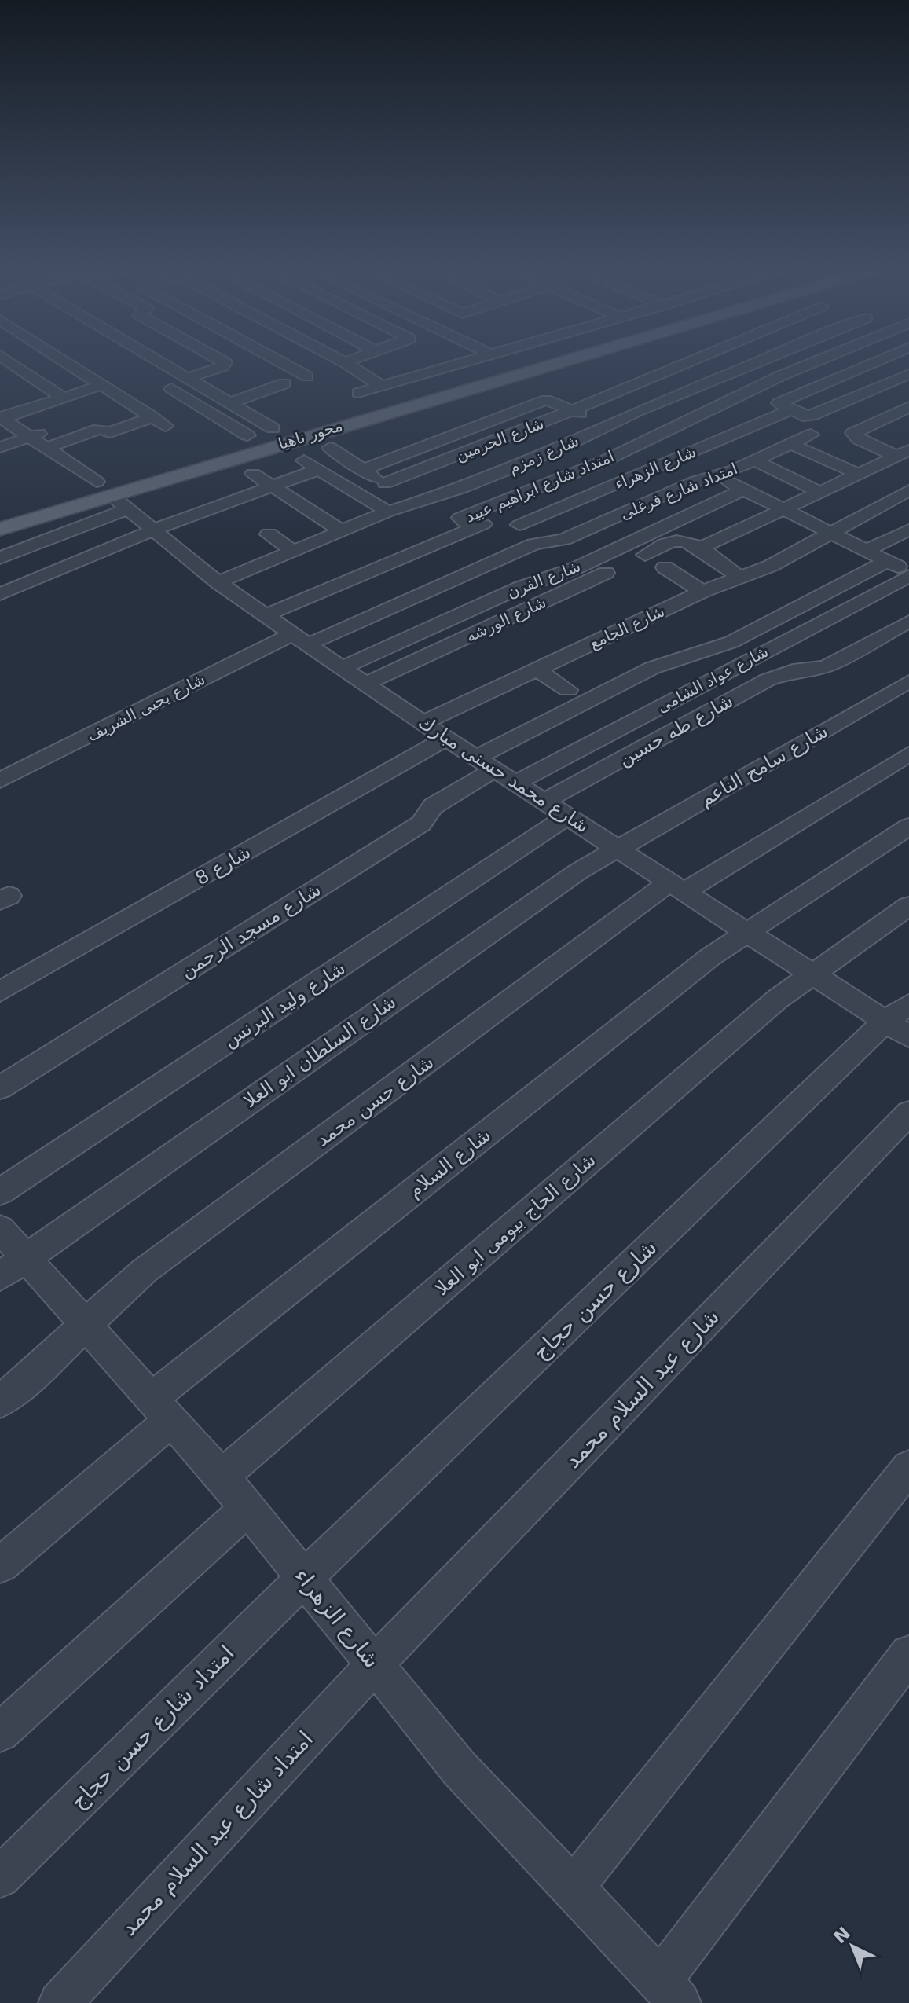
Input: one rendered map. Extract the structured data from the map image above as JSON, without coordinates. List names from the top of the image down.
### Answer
{
  "streets": {
    "main road": ["محور ناهيا"],
    "street": [
      "شارع الحرمين",
      "شارع زمزم",
      "شارع الزهراء",
      "امتداد شارع ابراهيم عبيد",
      "امتداد شارع فرغلى",
      "شارع الفرن",
      "شارع الورشه",
      "شارع الجامع",
      "شارع عواد الشامى",
      "شارع يحيى الشريف",
      "شارع طه حسين",
      "شارع سامح الناعم",
      "شارع محمد حسنى مبارك",
      "شارع 8",
      "شارع مسجد الرحمن",
      "شارع وليد البرنس",
      "شارع السلطان ابو العلا",
      "شارع حسن محمد",
      "شارع السلام",
      "شارع الحاج بيومى ابو العلا",
      "شارع حسن حجاج",
      "شارع عبد السلام محمد",
      "امتداد شارع حسن حجاج",
      "امتداد شارع عبد السلام محمد"
    ]
  },
  "crossings": [
    ["محور ناهيا", "شارع محمد حسنى مبارك"],
    ["شارع زمزم", "شارع محمد حسنى مبارك"],
    ["شارع الزهراء", "امتداد شارع ابراهيم عبيد"],
    ["شارع الزهراء", "شارع محمد حسنى مبارك"],
    ["شارع الزهراء", "شارع السلطان ابو العلا"],
    ["شارع الزهراء", "شارع حسن محمد"],
    ["شارع الزهراء", "شارع السلام"],
    ["شارع الزهراء", "شارع الحاج بيومى ابو العلا"],
    ["شارع الزهراء", "شارع حسن حجاج"],
    ["شارع الزهراء", "شارع عبد السلام محمد"],
    ["شارع الزهراء", "امتداد شارع حسن حجاج"],
    ["شارع الزهراء", "امتداد شارع عبد السلام محمد"],
    ["امتداد شارع فرغلى", "شارع يحيى الشريف"],
    ["امتداد شارع فرغلى", "شارع محمد حسنى مبارك"],
    ["شارع الفرن", "شارع محمد حسنى مبارك"],
    ["شارع الورشه", "شارع محمد حسنى مبارك"],
    ["شارع الجامع", "شارع محمد حسنى مبارك"],
    ["شارع عواد الشامى", "شارع محمد حسنى مبارك"],
    ["شارع يحيى الشريف", "شارع محمد حسنى مبارك"],
    ["شارع طه حسين", "شارع محمد حسنى مبارك"],
    ["شارع سامح الناعم", "شارع محمد حسنى مبارك"],
    ["شارع سامح الناعم", "شارع السلطان ابو العلا"],
    ["شارع محمد حسنى مبارك", "شارع 8"],
    ["شارع محمد حسنى مبارك", "شارع مسجد الرحمن"],
    ["شارع محمد حسنى مبارك", "شارع وليد البرنس"],
    ["شارع محمد حسنى مبارك", "شارع السلطان ابو العلا"],
    ["شارع محمد حسنى مبارك", "شارع حسن محمد"],
    ["شارع محمد حسنى مبارك", "شارع السلام"],
    ["شارع محمد حسنى مبارك", "شارع الحاج بيومى ابو العلا"],
    ["شارع محمد حسنى مبارك", "شارع حسن حجاج"],
    ["شارع حسن حجاج", "امتداد شارع حسن حجاج"],
    ["شارع عبد السلام محمد", "امتداد شارع عبد السلام محمد"]
  ],
  "north": "top left"
}
